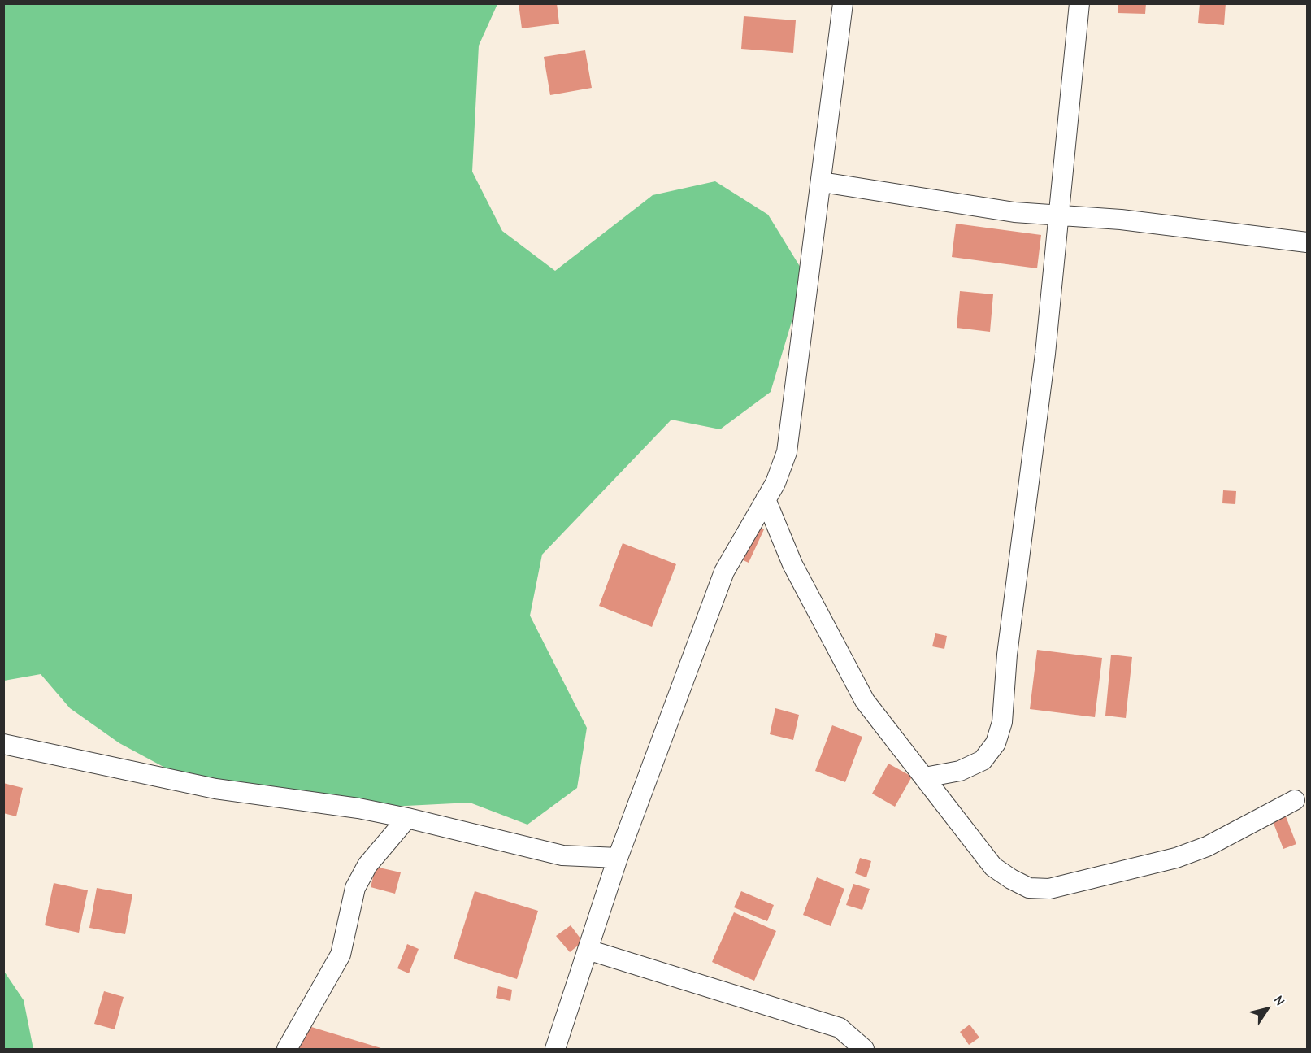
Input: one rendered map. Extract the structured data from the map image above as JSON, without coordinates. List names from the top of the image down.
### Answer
{
  "north": "top right"
}
